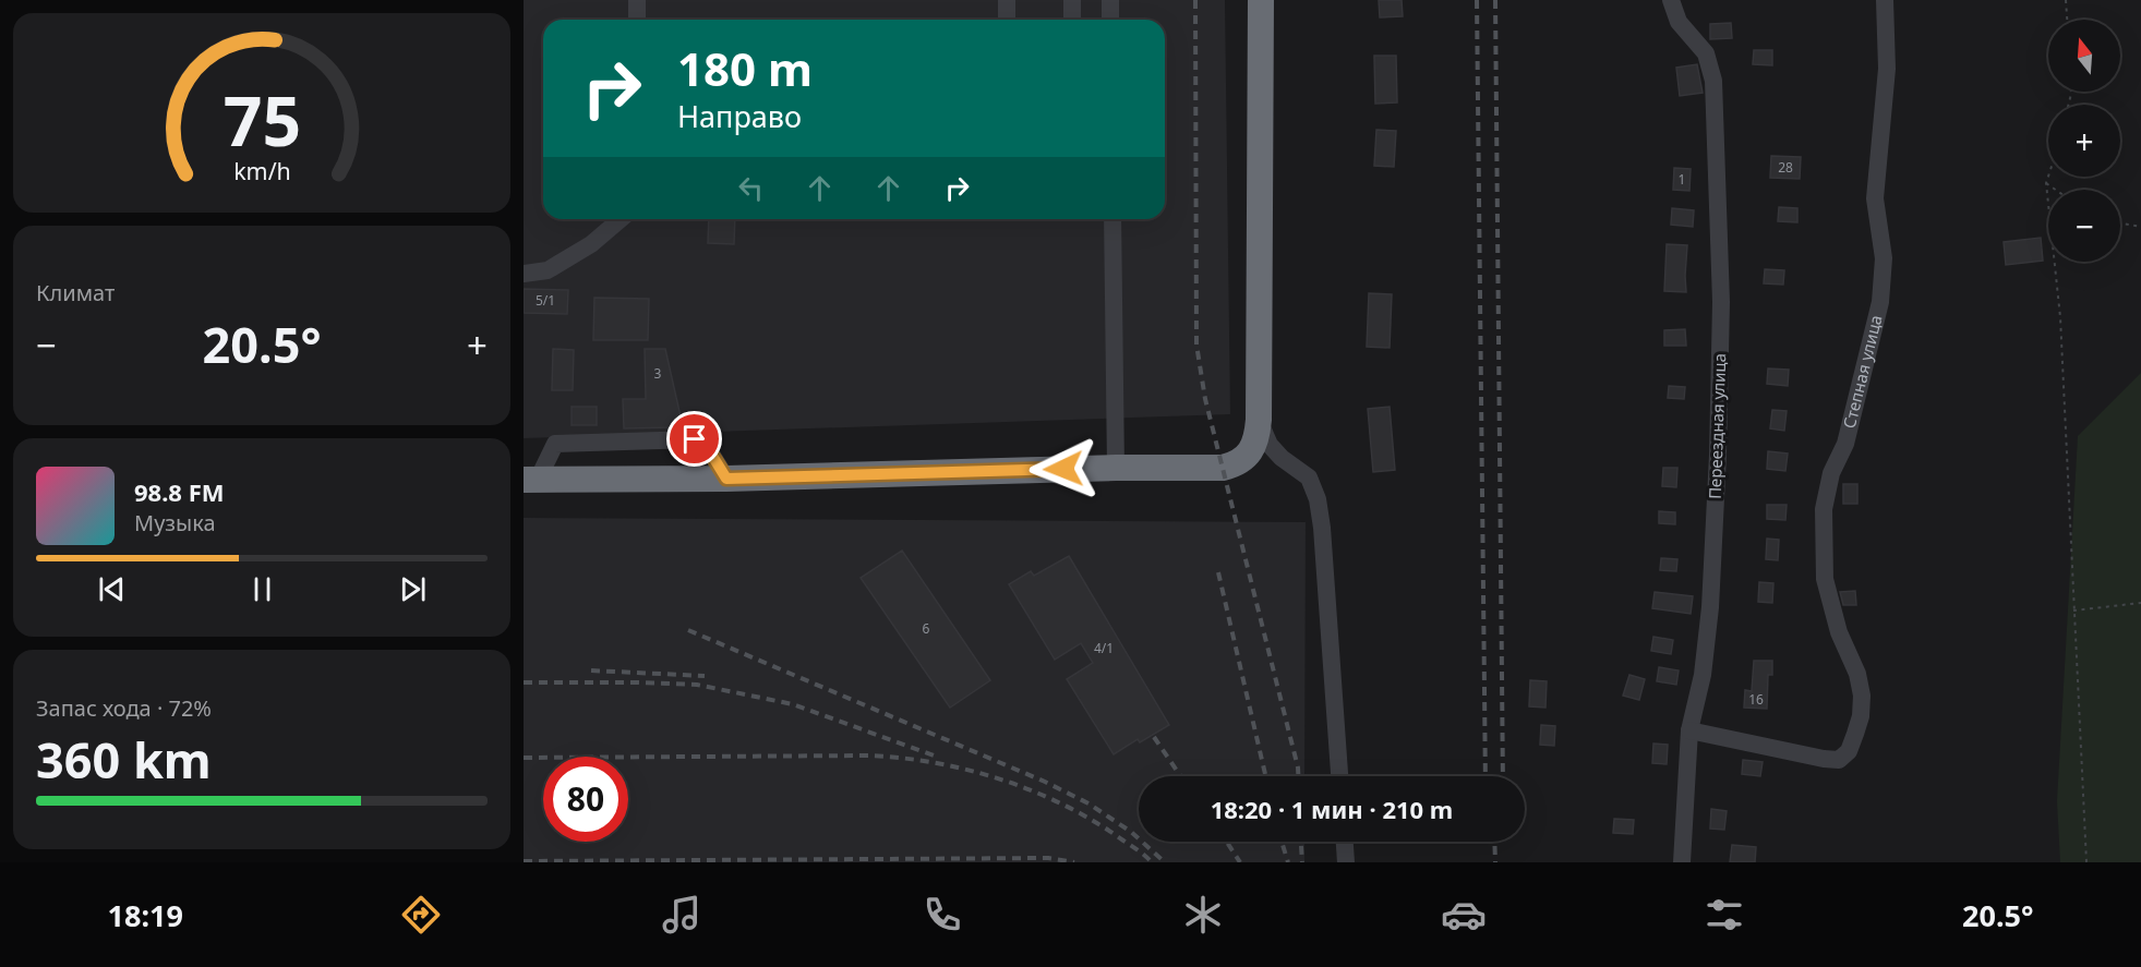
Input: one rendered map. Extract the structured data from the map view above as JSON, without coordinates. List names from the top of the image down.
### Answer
{
  "streets": {
    "street": ["Степная улица", "Переездная улица"]
  },
  "crossings": [
    ["Степная улица", "Переездная улица"]
  ],
  "house_numbers": [
    "28",
    "1",
    "5/1",
    "3",
    "6",
    "4/1",
    "16"
  ],
  "north": "top",
  "page": {
    "map_buttons": ["+", "−"],
    "turn": ["180 m", "Направо"],
    "tile": [
      "Климат",
      ["Запас хода · 72%", "360 km"]
    ],
    "heat": ["−", "20.5°", "+"],
    "song": ["98.8 FM", "Музыка"],
    "limit": "80",
    "trip": "18:20 · 1 мин · 210 m",
    "tabs": ["18:19", "20.5°"],
    "gauge": ["75", "km/h"]
  }
}
